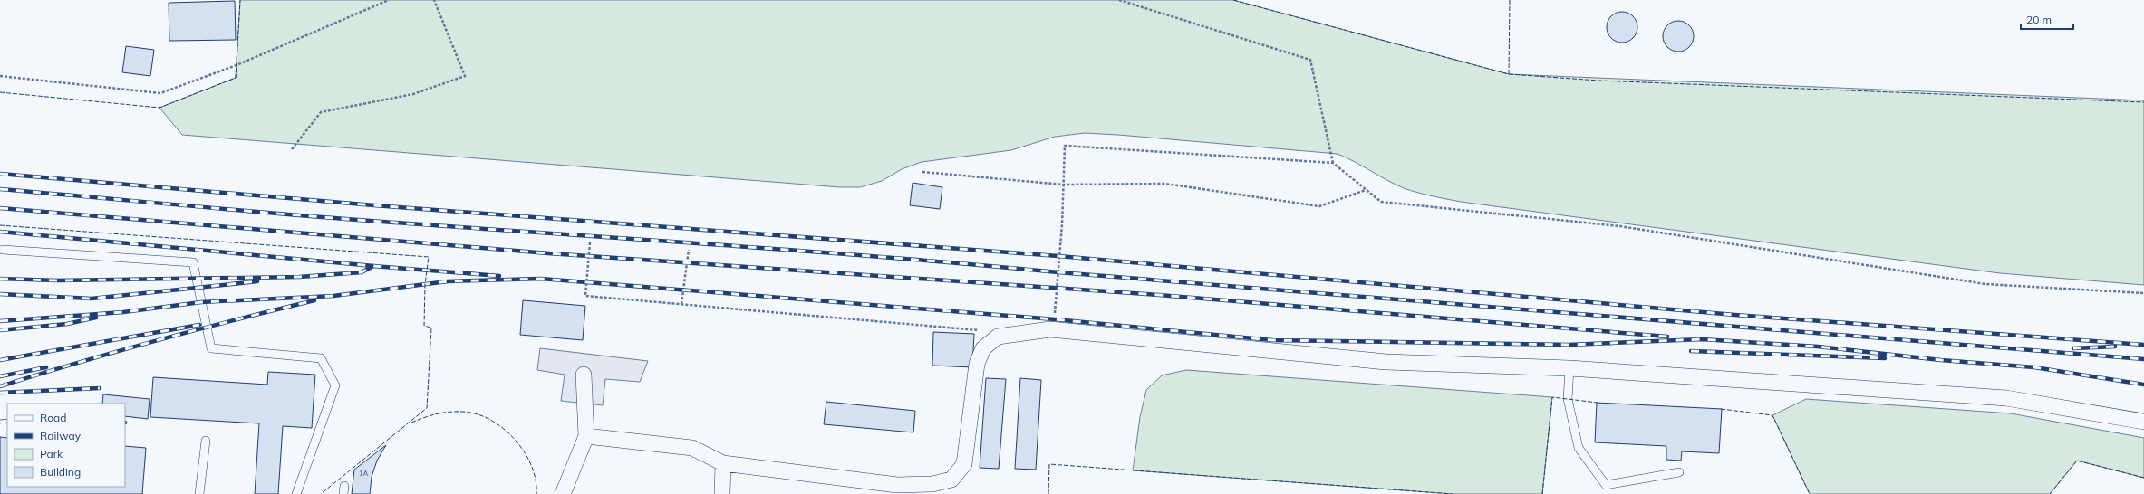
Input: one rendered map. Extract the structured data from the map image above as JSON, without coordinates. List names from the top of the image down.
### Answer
{
  "house_numbers": ["1А"],
  "legend": [
    "Road",
    "Railway",
    "Park",
    "Building"
  ],
  "scale_bar": "20 m"
}
